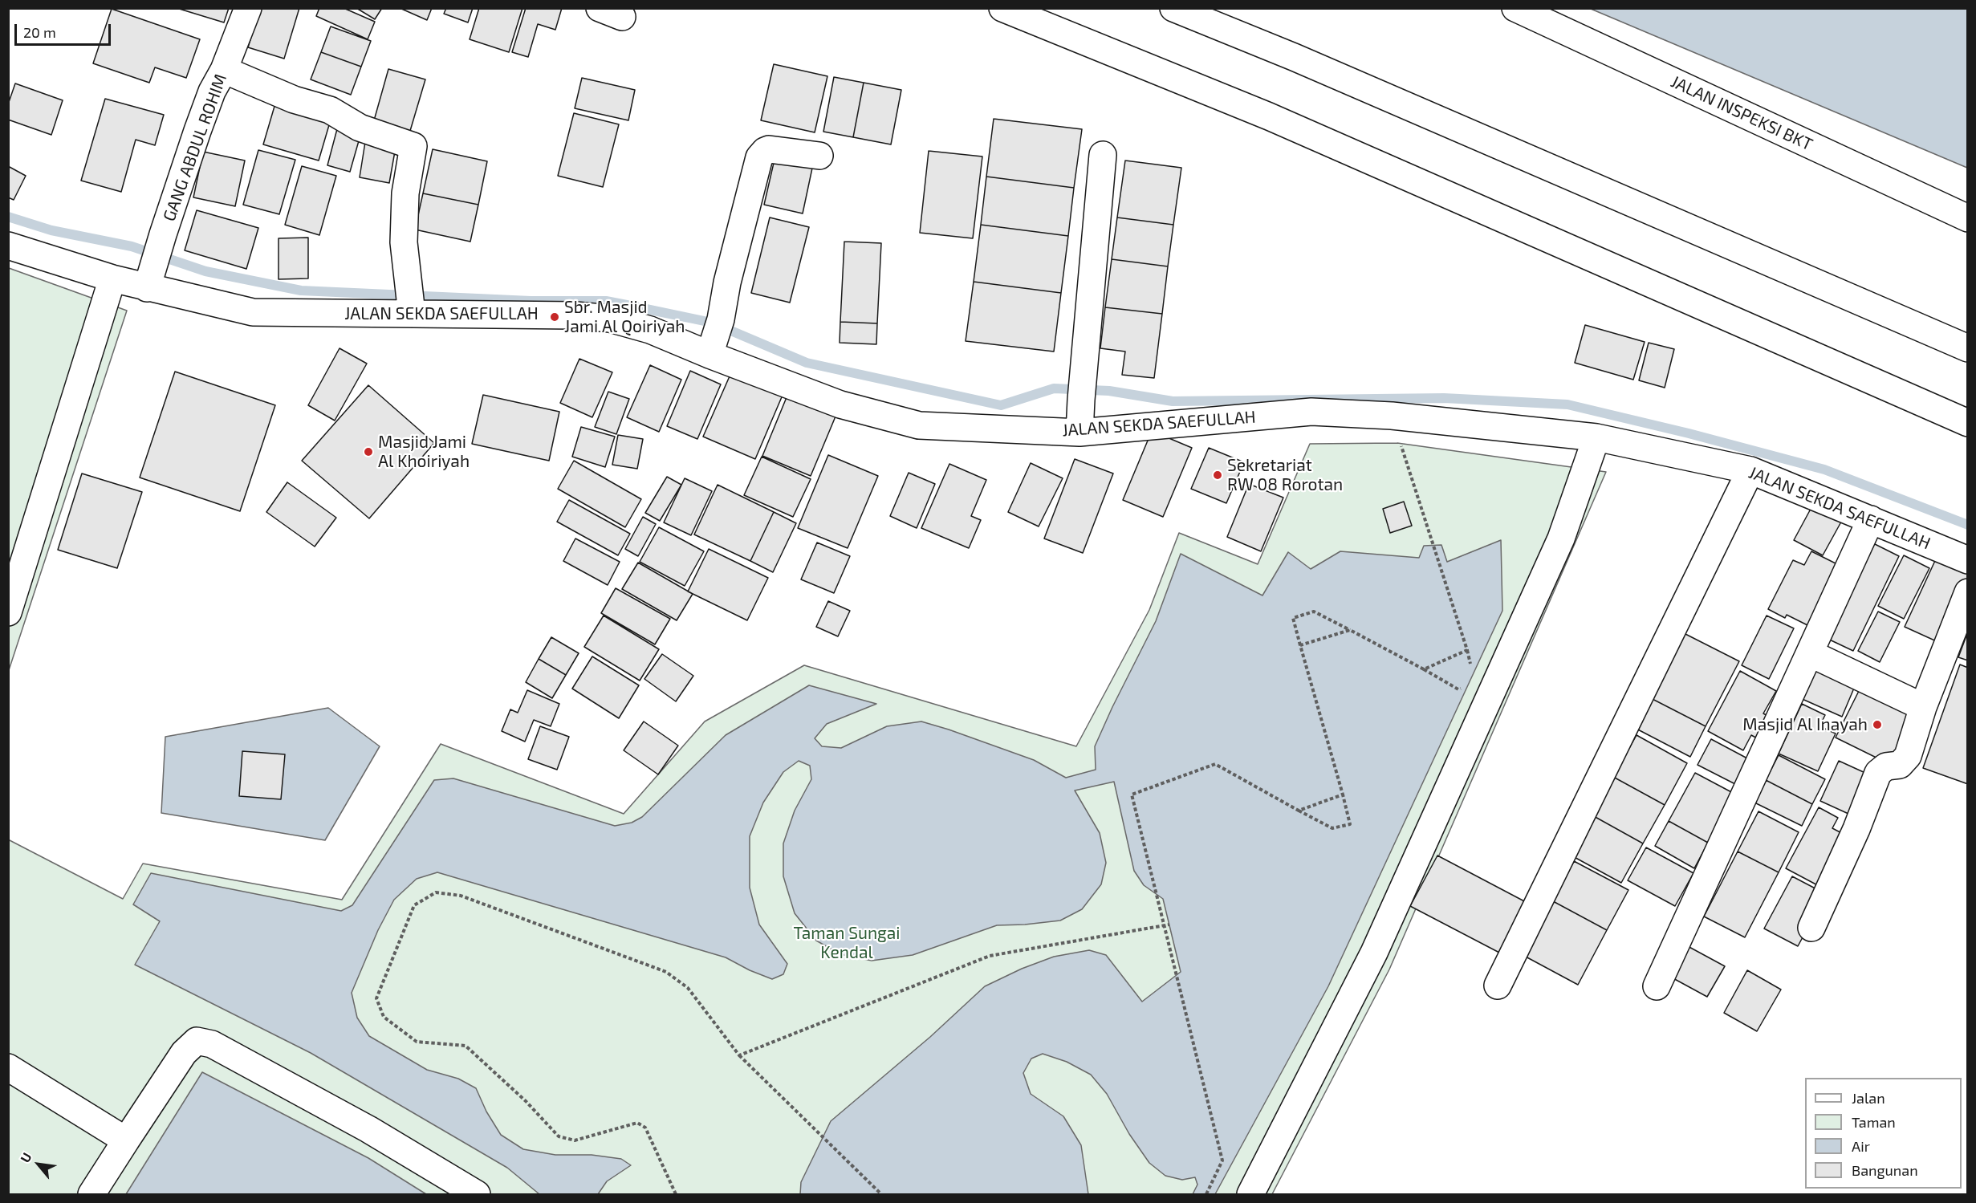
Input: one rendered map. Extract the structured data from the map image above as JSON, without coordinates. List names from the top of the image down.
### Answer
{
  "streets": {
    "street": ["JALAN INSPEKSI BKT", "GANG ABDUL ROHIM", "JALAN SEKDA SAEFULLAH"]
  },
  "crossings": [
    ["GANG ABDUL ROHIM", "JALAN SEKDA SAEFULLAH"]
  ],
  "parks": ["Taman Sungai Kendal"],
  "places": [
    "Sbr. Masjid Jami Al Qoiriyah",
    "Masjid Jami Al Khoiriyah",
    "Sekretariat RW 08 Rorotan",
    "Masjid Al Inayah"
  ],
  "legend": [
    "Jalan",
    "Taman",
    "Air",
    "Bangunan"
  ],
  "scale_bar": "20 m",
  "north": "top left"
}
